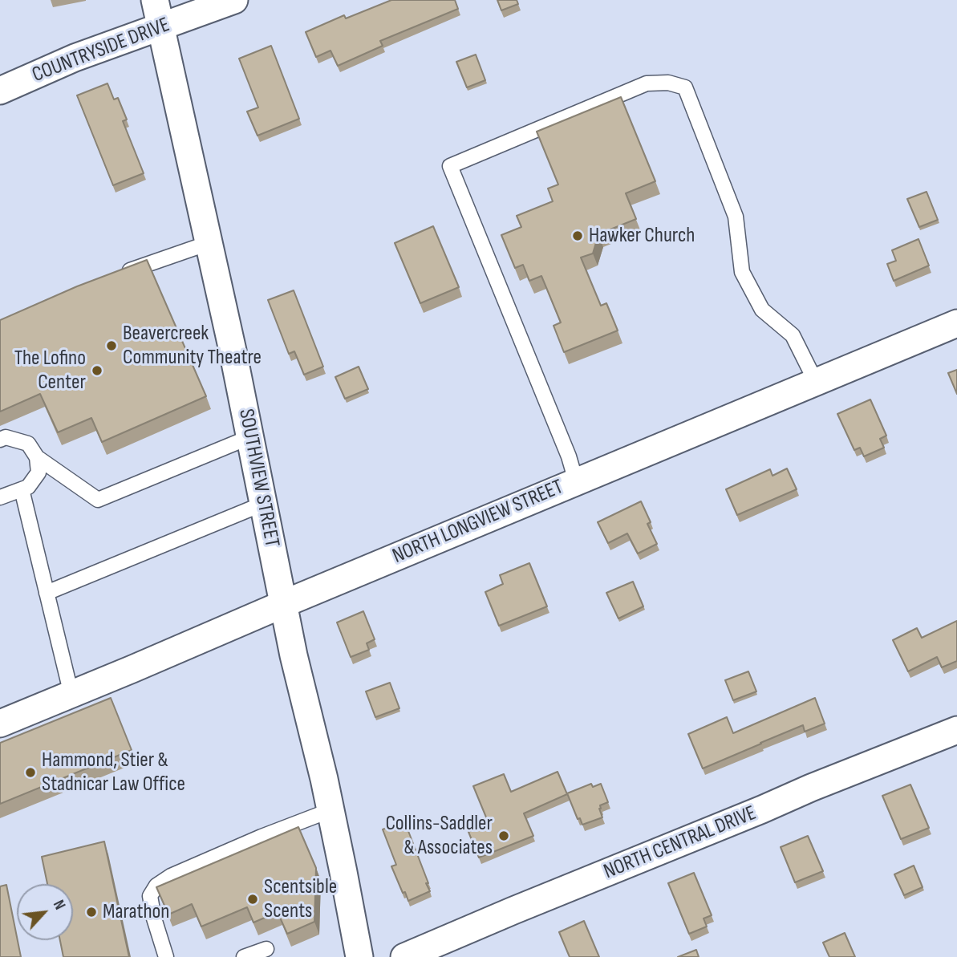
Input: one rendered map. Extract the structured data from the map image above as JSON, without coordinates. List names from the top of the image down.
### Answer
{
  "streets": {
    "street": [
      "COUNTRYSIDE DRIVE",
      "SOUTHVIEW STREET",
      "NORTH LONGVIEW STREET",
      "NORTH CENTRAL DRIVE"
    ]
  },
  "crossings": [
    ["COUNTRYSIDE DRIVE", "SOUTHVIEW STREET"],
    ["SOUTHVIEW STREET", "NORTH LONGVIEW STREET"]
  ],
  "places": [
    "Hawker Church",
    "Beavercreek Community Theatre",
    "The Lofino Center",
    "Hammond, Stier & Stadnicar Law Office",
    "Collins-Saddler & Associates",
    "Scentsible Scents",
    "Marathon"
  ],
  "north": "top right"
}
